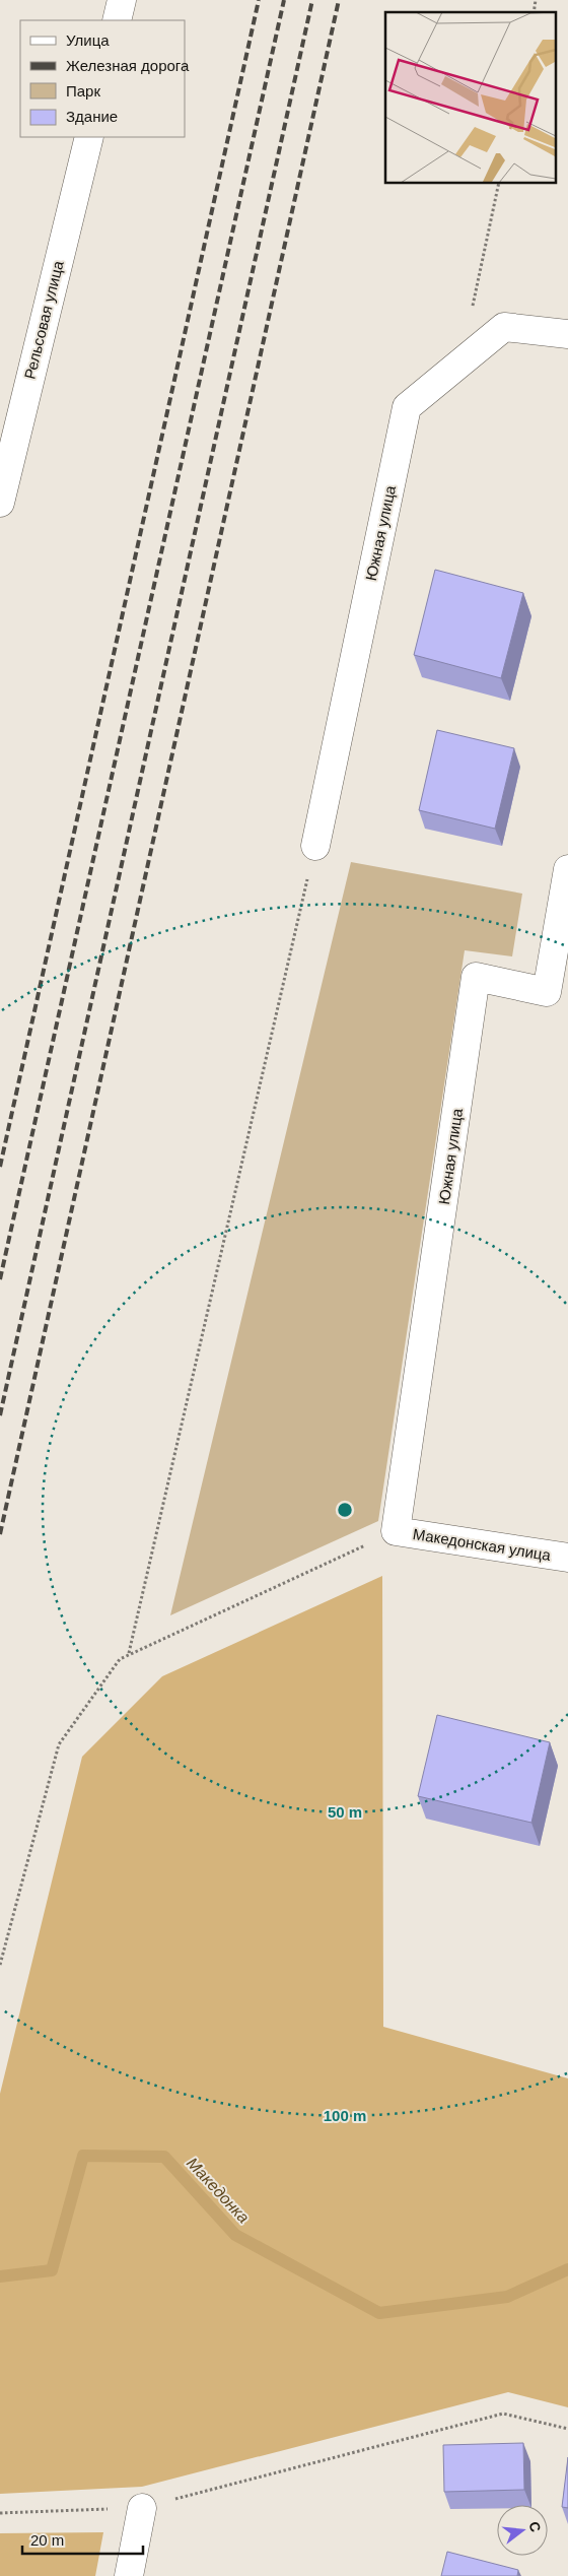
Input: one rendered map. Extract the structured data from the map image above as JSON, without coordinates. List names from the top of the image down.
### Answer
{
  "streets": {
    "street": ["Рельсовая улица", "Южная улица", "Македонская улица"]
  },
  "crossings": [
    ["Южная улица", "Македонская улица"]
  ],
  "water": ["Македонка"],
  "legend": [
    "Улица",
    "Железная дорога",
    "Парк",
    "Здание"
  ],
  "scale_bar": "20 m",
  "north": "right",
  "rings": ["50 m", "100 m"]
}
